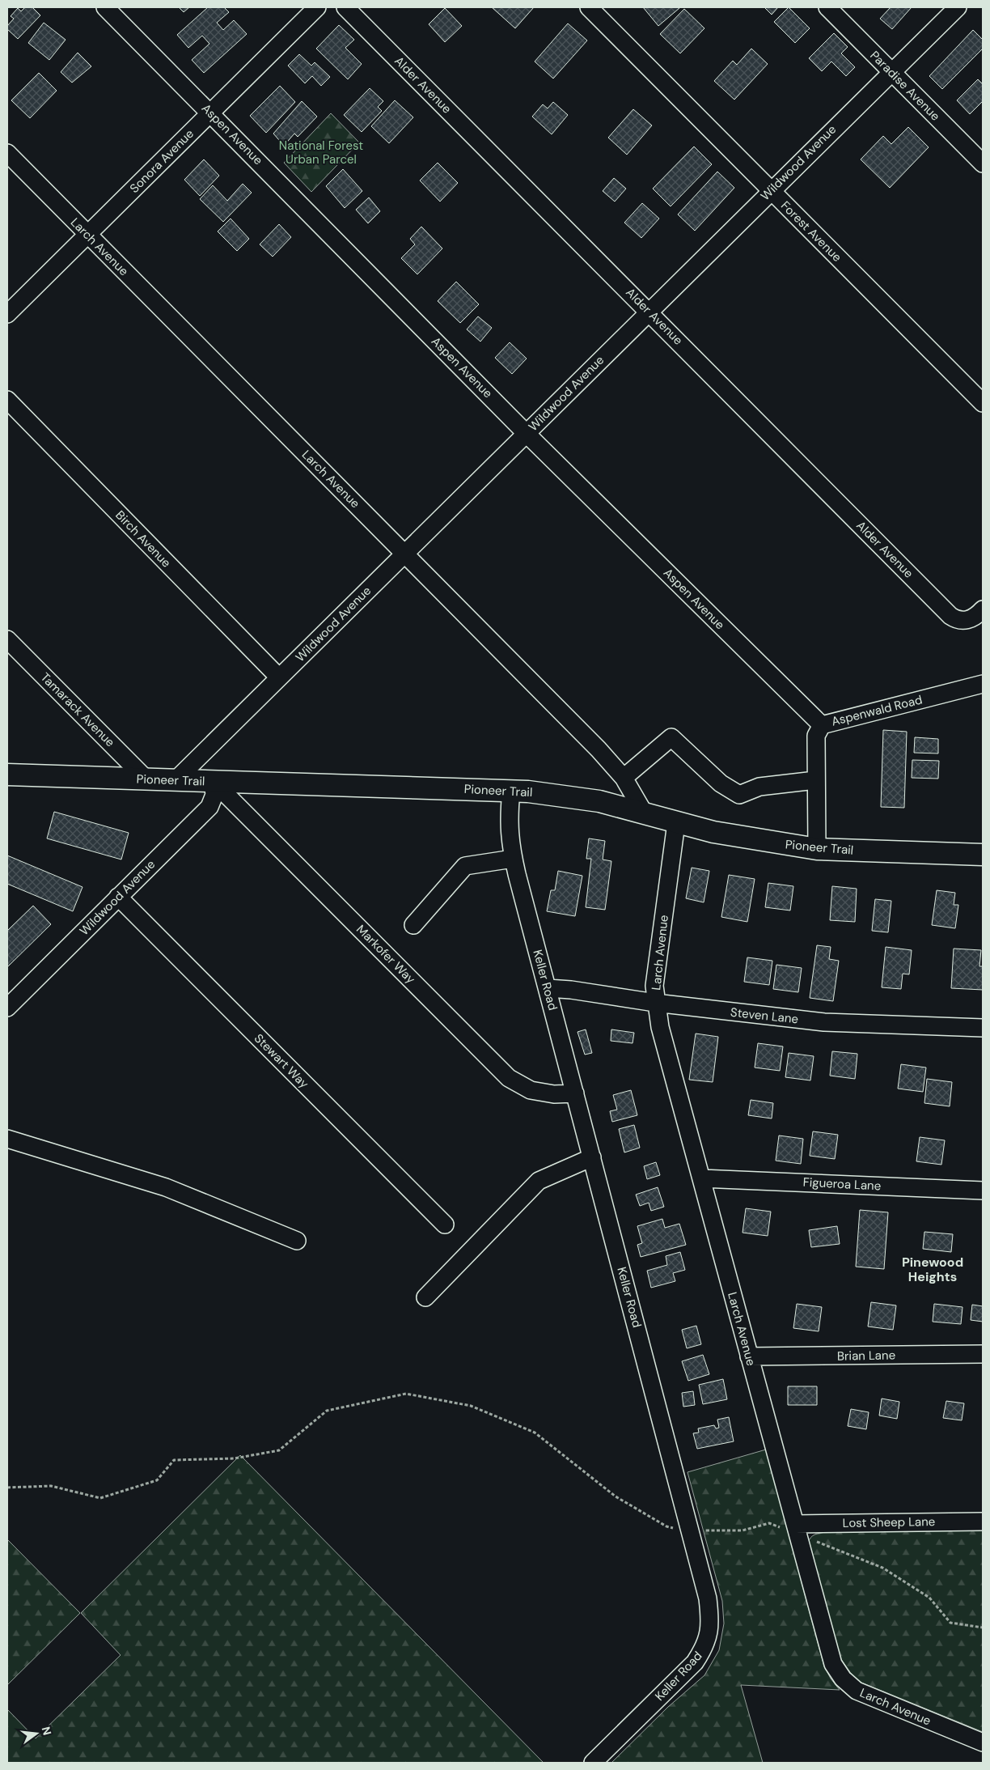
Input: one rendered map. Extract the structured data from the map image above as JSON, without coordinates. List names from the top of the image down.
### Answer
{
  "streets": {
    "main road": ["Pioneer Trail"],
    "street": [
      "Alder Avenue",
      "Paradise Avenue",
      "Aspen Avenue",
      "Sonora Avenue",
      "Wildwood Avenue",
      "Forest Avenue",
      "Larch Avenue",
      "Birch Avenue",
      "Tamarack Avenue",
      "Aspenwald Road",
      "Markofer Way",
      "Keller Road",
      "Steven Lane",
      "Stewart Way",
      "Figueroa Lane",
      "Brian Lane",
      "Lost Sheep Lane"
    ]
  },
  "crossings": [
    ["Alder Avenue", "Wildwood Avenue"],
    ["Paradise Avenue", "Wildwood Avenue"],
    ["Aspen Avenue", "Sonora Avenue"],
    ["Aspen Avenue", "Wildwood Avenue"],
    ["Aspen Avenue", "Aspenwald Road"],
    ["Sonora Avenue", "Larch Avenue"],
    ["Wildwood Avenue", "Forest Avenue"],
    ["Wildwood Avenue", "Larch Avenue"],
    ["Wildwood Avenue", "Birch Avenue"],
    ["Wildwood Avenue", "Pioneer Trail"],
    ["Wildwood Avenue", "Markofer Way"],
    ["Wildwood Avenue", "Stewart Way"],
    ["Larch Avenue", "Pioneer Trail"],
    ["Larch Avenue", "Steven Lane"],
    ["Larch Avenue", "Figueroa Lane"],
    ["Larch Avenue", "Brian Lane"],
    ["Larch Avenue", "Lost Sheep Lane"],
    ["Tamarack Avenue", "Pioneer Trail"],
    ["Aspenwald Road", "Pioneer Trail"],
    ["Pioneer Trail", "Markofer Way"],
    ["Pioneer Trail", "Keller Road"],
    ["Markofer Way", "Keller Road"],
    ["Keller Road", "Steven Lane"]
  ],
  "districts": ["Pinewood Heights"],
  "parks": ["National Forest Urban Parcel"],
  "north": "right"
}
